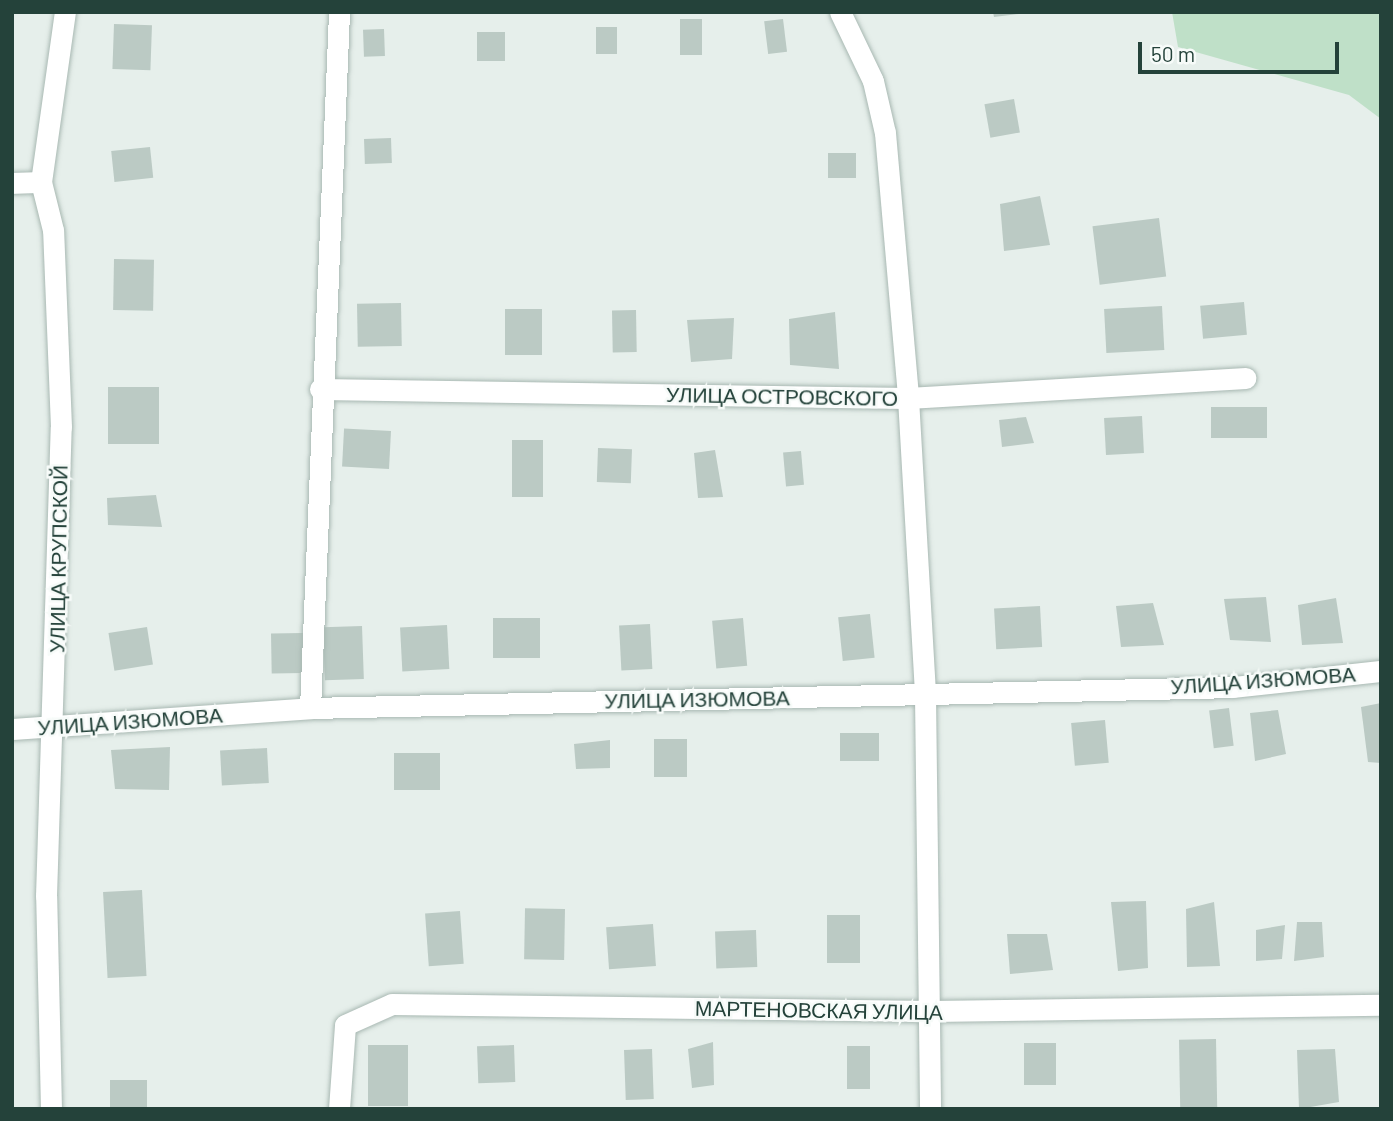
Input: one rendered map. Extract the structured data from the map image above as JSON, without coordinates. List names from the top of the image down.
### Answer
{
  "streets": {
    "street": [
      "УЛИЦА ОСТРОВСКОГО",
      "УЛИЦА КРУПСКОЙ",
      "УЛИЦА ИЗЮМОВА",
      "МАРТЕНОВСКАЯ УЛИЦА"
    ]
  },
  "crossings": [
    ["УЛИЦА КРУПСКОЙ", "УЛИЦА ИЗЮМОВА"]
  ],
  "scale_bar": "50 m"
}
